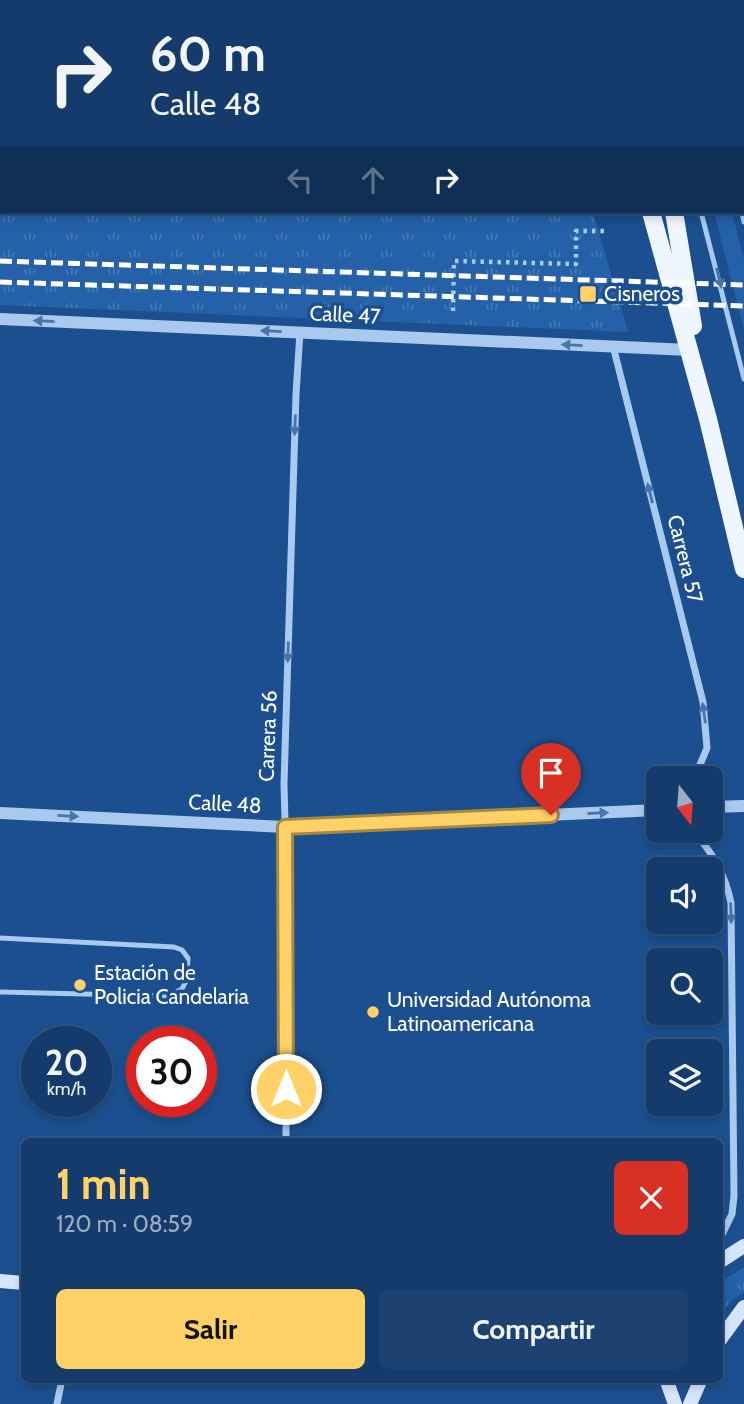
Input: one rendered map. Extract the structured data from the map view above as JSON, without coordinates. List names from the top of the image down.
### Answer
{
  "streets": {
    "street": [
      "Calle 47",
      "Carrera 57",
      "Carrera 56",
      "Calle 48"
    ]
  },
  "crossings": [
    ["Calle 47", "Carrera 57"],
    ["Calle 47", "Carrera 56"],
    ["Carrera 56", "Calle 48"]
  ],
  "one_way": [
    "Calle 47",
    "Carrera 57",
    "Carrera 56",
    "Calle 48"
  ],
  "places": {
    "transit": ["Cisneros"],
    "other": ["Estación de Policia Candelaria", "Universidad Autónoma Latinoamericana"]
  },
  "north": "bottom",
  "page": {
    "turn": ["60 m", "Calle 48"],
    "speed": "20 km/h",
    "limit": "30",
    "heading": ["1 min", "120 m · 08:59"],
    "buttons": ["Salir", "Compartir"]
  }
}
